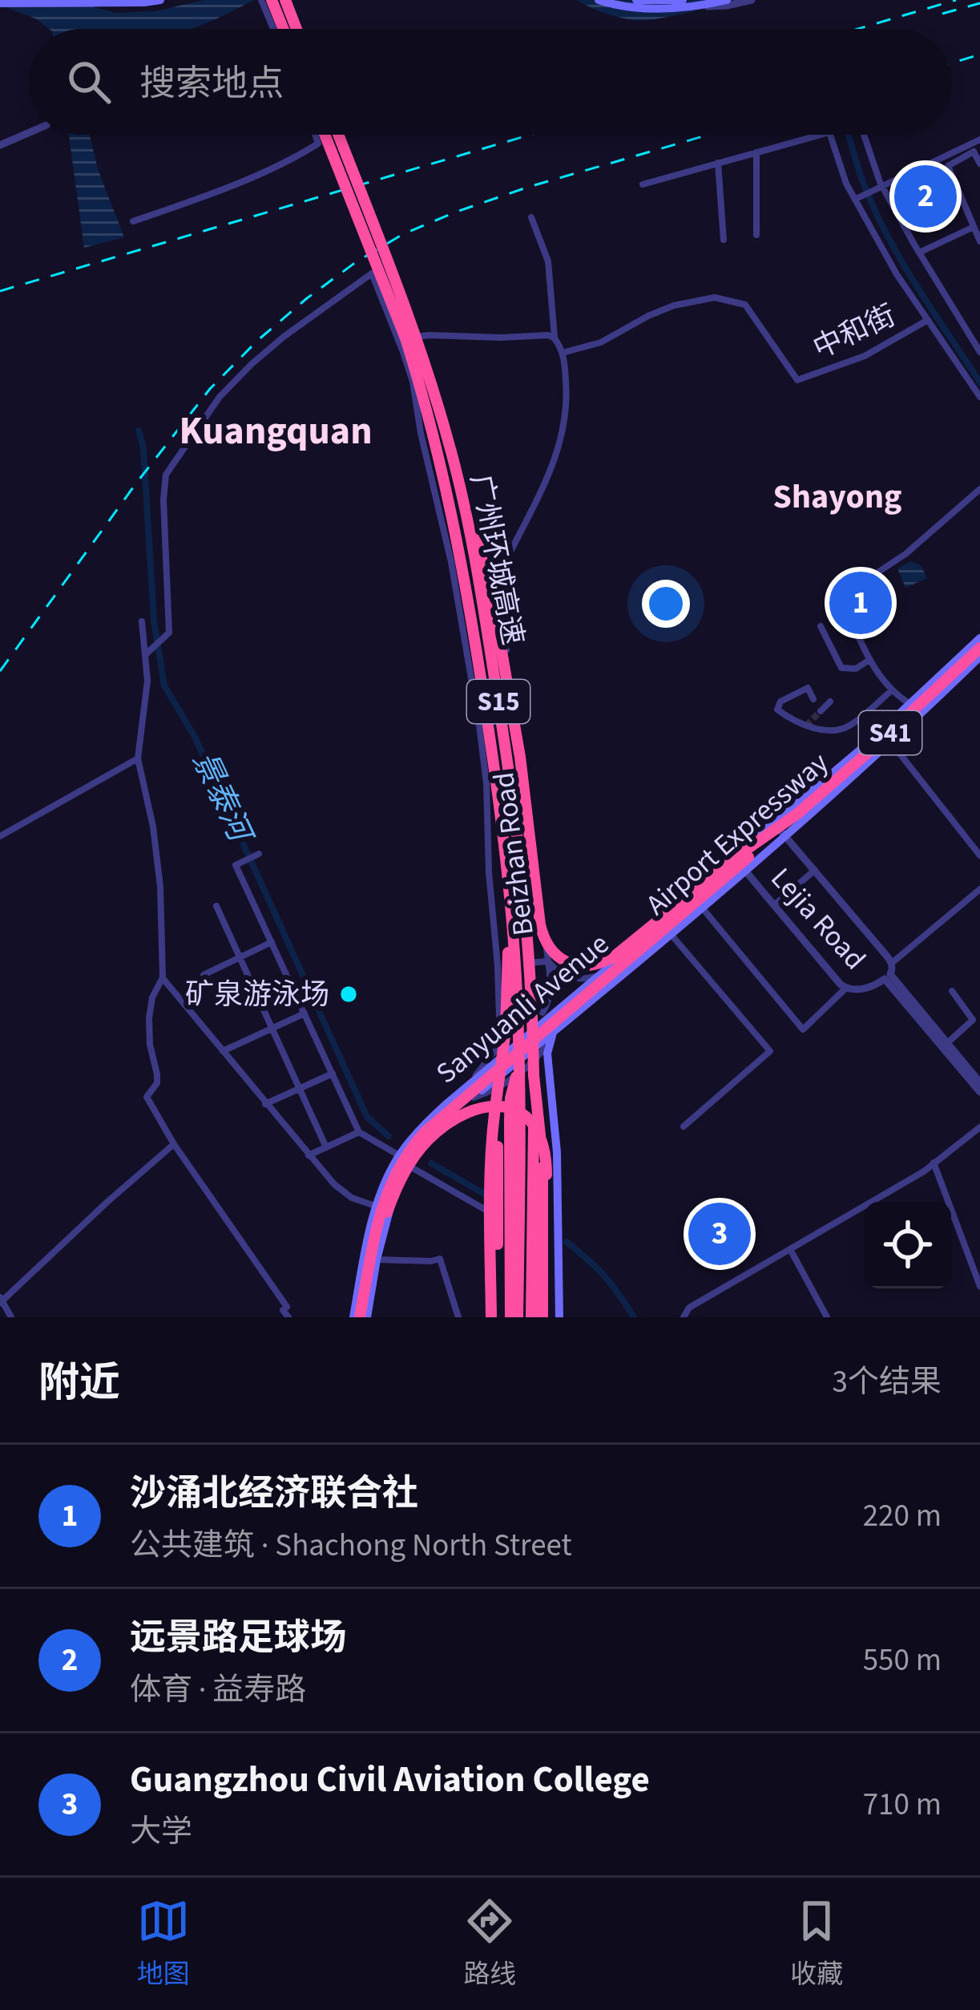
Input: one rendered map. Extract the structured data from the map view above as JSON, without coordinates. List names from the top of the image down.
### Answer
{
  "streets": {
    "highway": [
      "广州环城高速",
      "S15",
      "S41",
      "Airport Expressway"
    ],
    "main road": ["Sanyuanli Avenue"],
    "street": ["中和街", "Beizhan Road", "Lejia Road"]
  },
  "crossings": [
    ["中和街", "Beizhan Road"],
    ["Airport Expressway", "Sanyuanli Avenue"],
    ["Lejia Road", "Sanyuanli Avenue"]
  ],
  "districts": ["Kuangquan", "Shayong"],
  "water": ["景泰河"],
  "places": ["矿泉游泳场"],
  "page": {
    "search": "搜索地点",
    "pins": ["2", "1", "3"],
    "heading": ["附近", "3个结果"],
    "list": [
      {
        "mark": "1",
        "name": "沙涌北经济联合社",
        "note": "公共建筑 · Shachong North Street",
        "value": "220 m"
      },
      {
        "mark": "2",
        "name": "远景路足球场",
        "note": "体育 · 益寿路",
        "value": "550 m"
      },
      {
        "mark": "3",
        "name": "Guangzhou Civil Aviation College",
        "note": "大学",
        "value": "710 m"
      }
    ],
    "nav": ["地图", "路线", "收藏"]
  }
}
